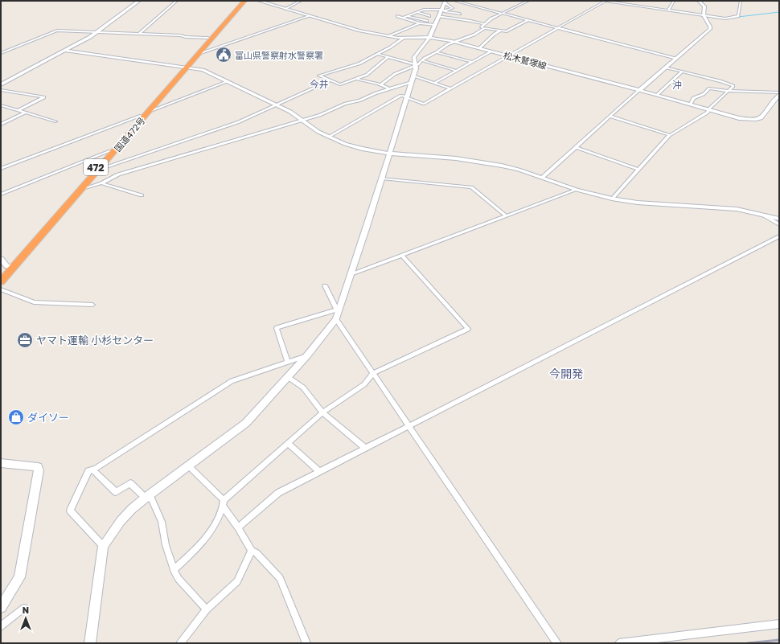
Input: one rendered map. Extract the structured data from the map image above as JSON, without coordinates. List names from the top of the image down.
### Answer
{
  "streets": {
    "highway": ["国道472号", "472"],
    "street": ["松木鷲塚線"]
  },
  "districts": ["今井", "沖", "今開発"],
  "places": {
    "public building": ["富山県警察射水警察署"],
    "office": ["ヤマト運輸 小杉センター"],
    "shop": ["ダイソー"]
  },
  "north": "top"
}
